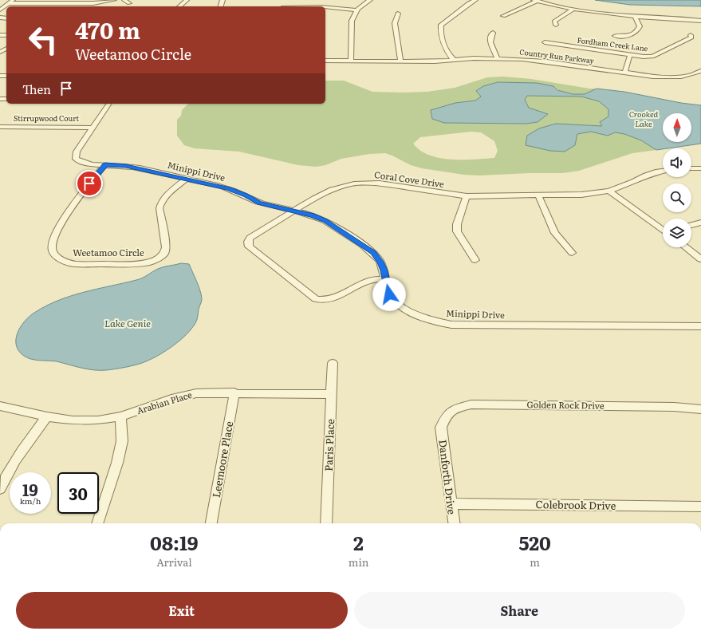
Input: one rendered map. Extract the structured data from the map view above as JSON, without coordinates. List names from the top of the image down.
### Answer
{
  "streets": {
    "street": [
      "Fordham Creek Lane",
      "Country Run Parkway",
      "Stirrupwood Court",
      "Minippi Drive",
      "Coral Cove Drive",
      "Weetamoo Circle",
      "Arabian Place",
      "Golden Rock Drive",
      "Paris Place",
      "Leemoore Place",
      "Danforth Drive",
      "Colebrook Drive"
    ]
  },
  "crossings": [
    ["Stirrupwood Court", "Minippi Drive"],
    ["Minippi Drive", "Coral Cove Drive"],
    ["Minippi Drive", "Weetamoo Circle"],
    ["Arabian Place", "Paris Place"],
    ["Arabian Place", "Leemoore Place"],
    ["Golden Rock Drive", "Danforth Drive"],
    ["Danforth Drive", "Colebrook Drive"]
  ],
  "water": ["Crooked Lake", "Lake Genie"],
  "north": "top",
  "page": {
    "turn": ["470 m", "Weetamoo Circle"],
    "then": "Then",
    "speed": "19 km/h",
    "limit": "30",
    "eta": [
      "08:19",
      "Arrival",
      "2",
      "min",
      "520",
      "m"
    ],
    "buttons": ["Exit", "Share"]
  }
}
